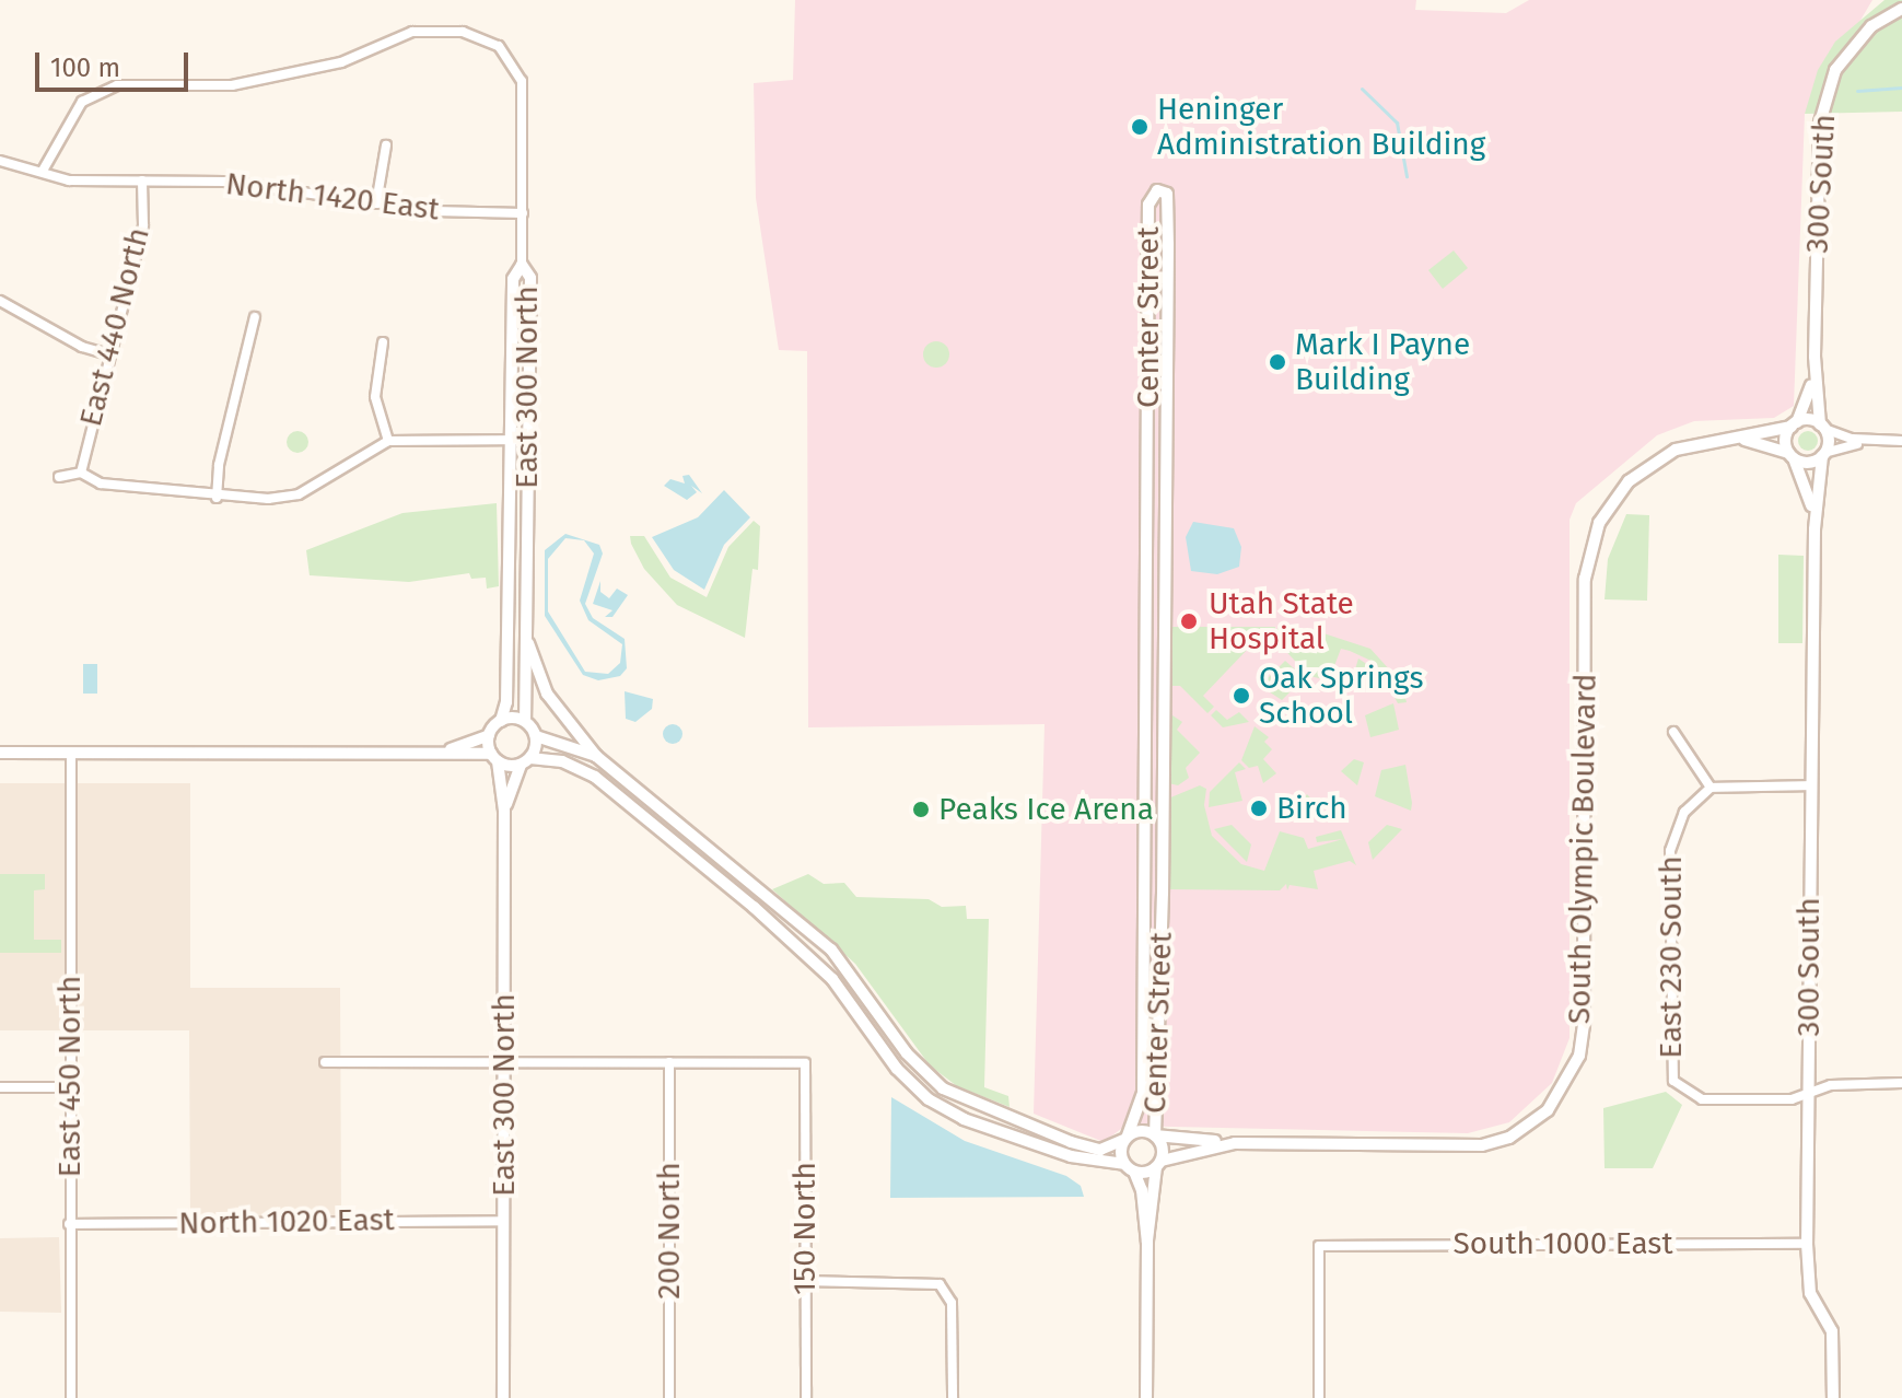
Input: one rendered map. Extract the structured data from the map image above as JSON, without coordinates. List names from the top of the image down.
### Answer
{
  "streets": {
    "street": [
      "300 South",
      "North 1420 East",
      "Center Street",
      "East 440 North",
      "East 300 North",
      "South Olympic Boulevard",
      "East 230 South",
      "East 450 North",
      "North 1020 East",
      "150 North",
      "200 North",
      "South 1000 East"
    ]
  },
  "crossings": [
    ["300 South", "South Olympic Boulevard"],
    ["300 South", "East 230 South"],
    ["300 South", "South 1000 East"],
    ["North 1420 East", "East 440 North"],
    ["North 1420 East", "East 300 North"],
    ["Center Street", "South Olympic Boulevard"],
    ["East 300 North", "North 1020 East"],
    ["East 450 North", "North 1020 East"],
    ["150 North", "200 North"]
  ],
  "places": [
    "Heninger Administration Building",
    "Mark I Payne Building",
    "Utah State Hospital",
    "Oak Springs School",
    "Birch",
    "Peaks Ice Arena"
  ],
  "scale_bar": "100 m"
}
